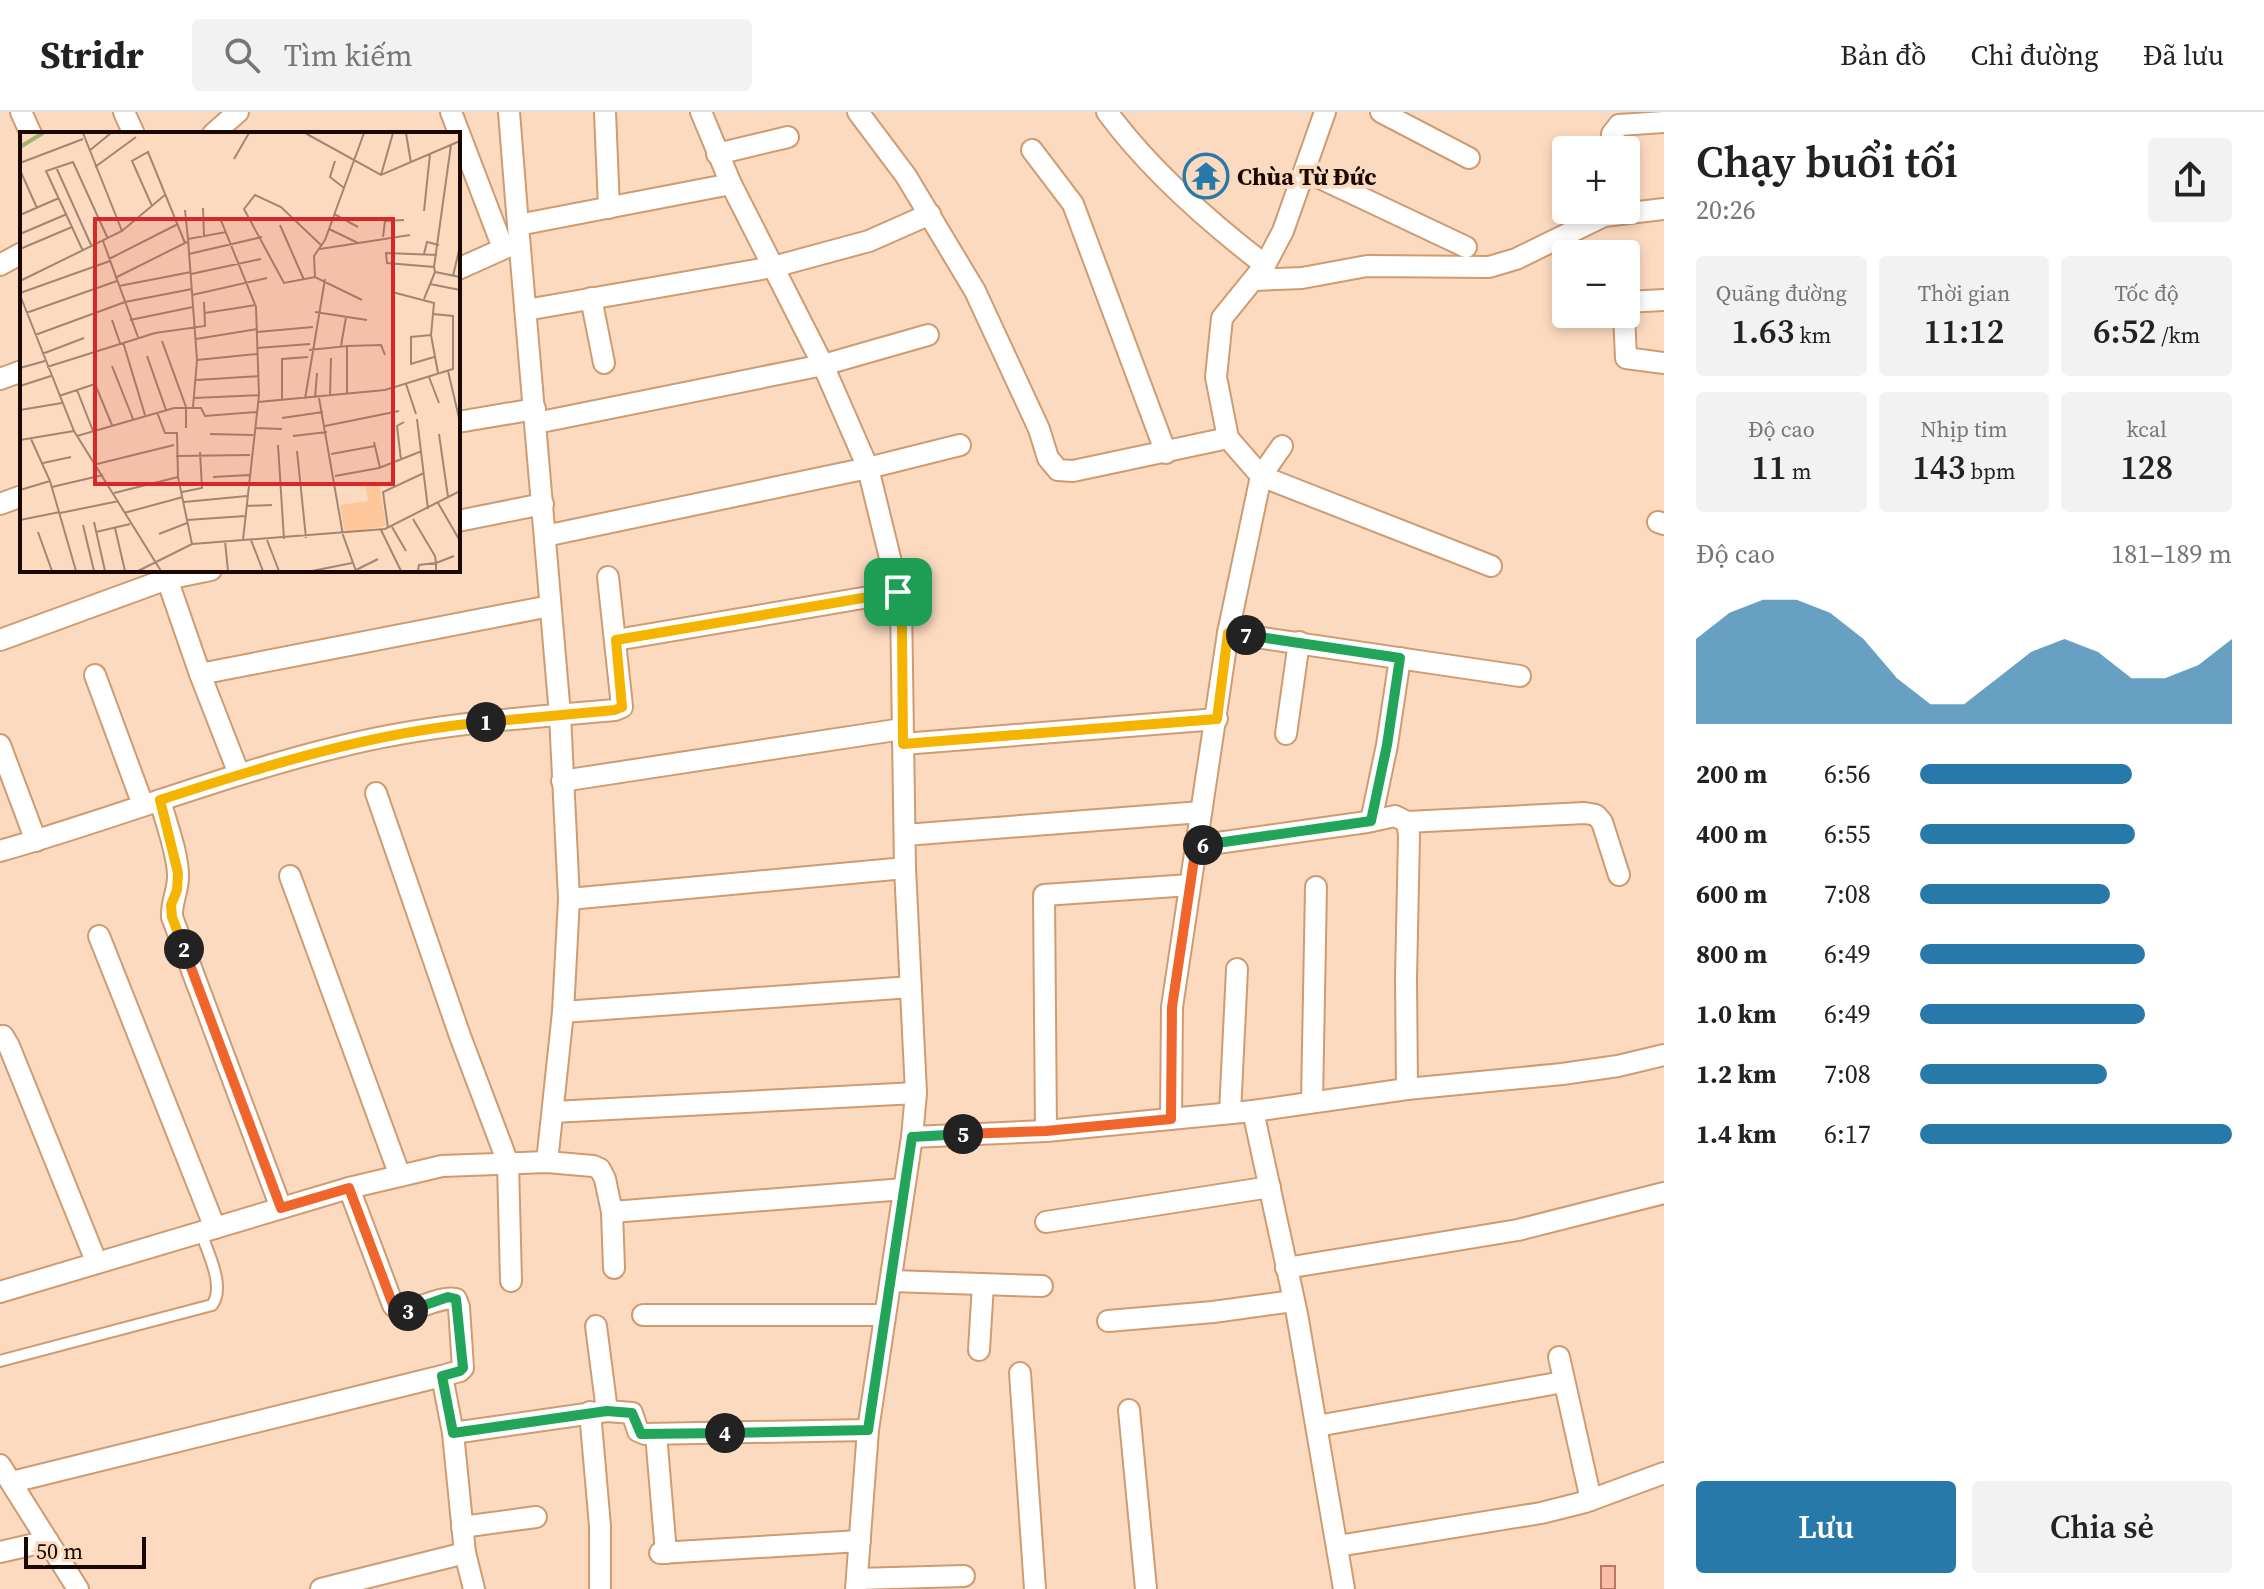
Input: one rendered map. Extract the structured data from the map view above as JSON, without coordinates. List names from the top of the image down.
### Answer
{
  "places": {
    "temple": ["Chùa Từ Đức"]
  },
  "scale_bar": "50 m",
  "page": {
    "header": "Stridr",
    "search": "Tìm kiếm",
    "nav": ["Bản đồ", "Chỉ đường", "Đã lưu"],
    "heading": ["Chạy buổi tối", "20:26"],
    "map_buttons": ["+", "−"],
    "stats": [
      ["Quãng đường", "1.63 km"],
      ["Thời gian", "11:12"],
      ["Tốc độ", "6:52 /km"],
      ["Độ cao", "11 m"],
      ["Nhịp tim", "143 bpm"],
      ["kcal", "128"]
    ],
    "chart": ["Độ cao", "181–189 m"],
    "pins": [
      "7",
      "1",
      "6",
      "2",
      "5",
      "3",
      "4"
    ],
    "list": [
      {
        "name": "200 m",
        "note": "6:56"
      },
      {
        "name": "400 m",
        "note": "6:55"
      },
      {
        "name": "600 m",
        "note": "7:08"
      },
      {
        "name": "800 m",
        "note": "6:49"
      },
      {
        "name": "1.0 km",
        "note": "6:49"
      },
      {
        "name": "1.2 km",
        "note": "7:08"
      },
      {
        "name": "1.4 km",
        "note": "6:17"
      }
    ],
    "buttons": ["Lưu", "Chia sẻ"],
    "scale": "50 m"
  }
}
